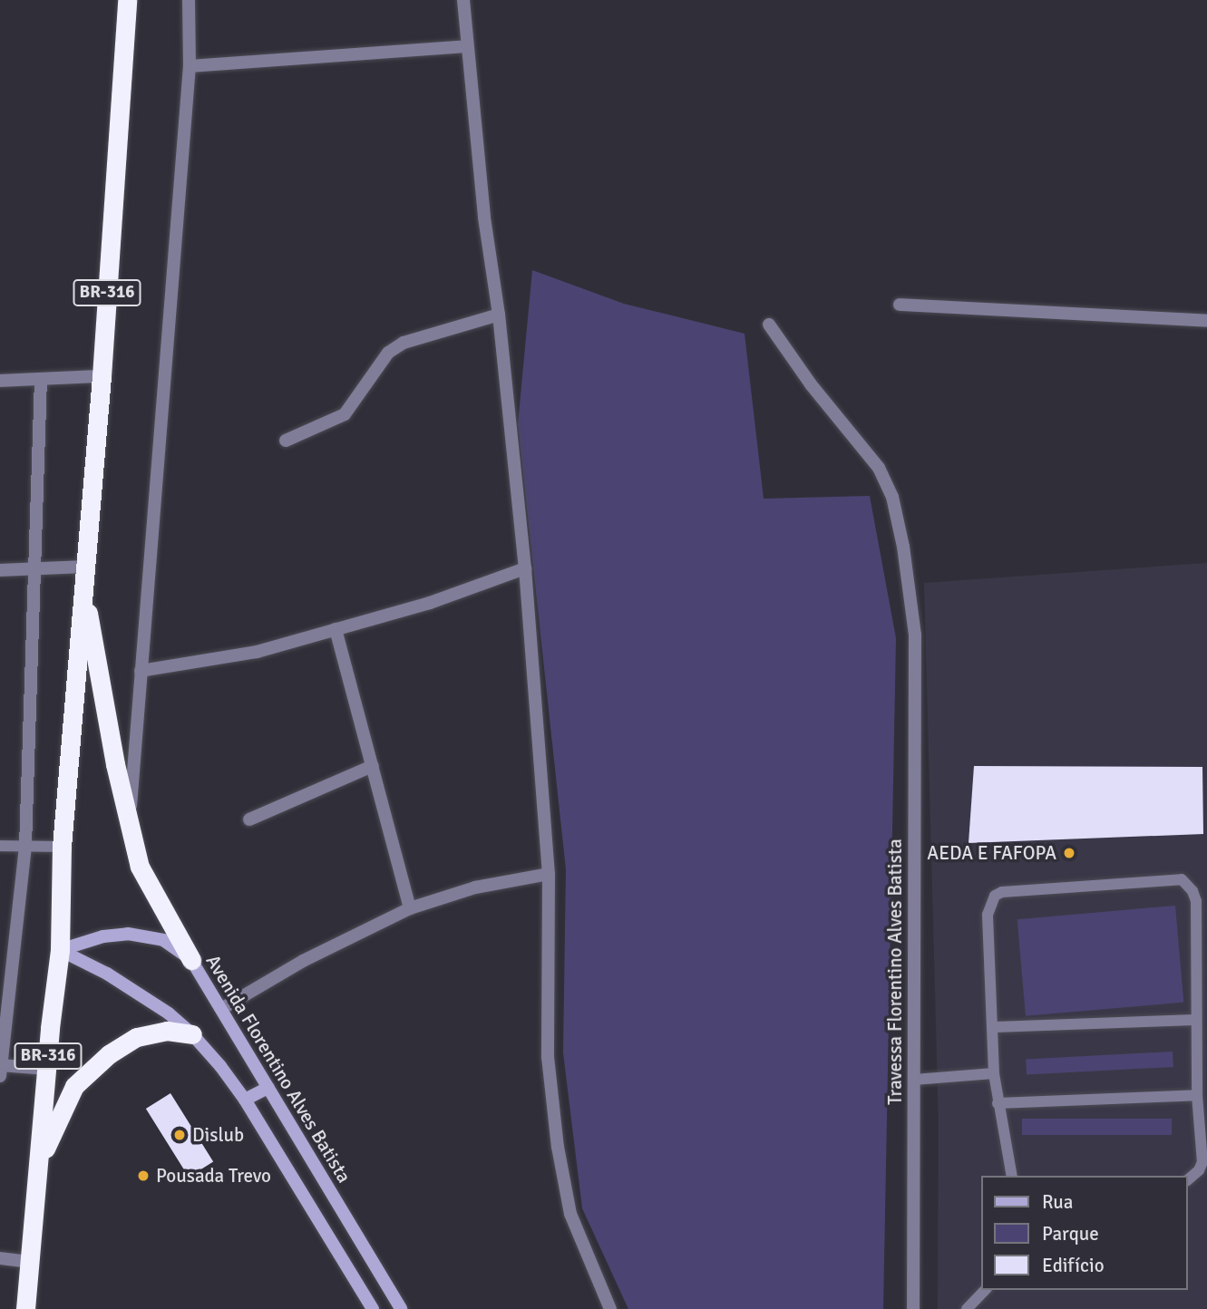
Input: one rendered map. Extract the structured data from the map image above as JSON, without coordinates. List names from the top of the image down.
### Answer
{
  "streets": {
    "highway": ["BR-316"],
    "main road": ["Avenida Florentino Alves Batista"],
    "street": ["Travessa Florentino Alves Batista"]
  },
  "crossings": [
    ["BR-316", "Avenida Florentino Alves Batista"]
  ],
  "places": ["AEDA E FAFOPA", "Dislub", "Pousada Trevo"],
  "legend": ["Rua", "Parque", "Edifício"]
}
